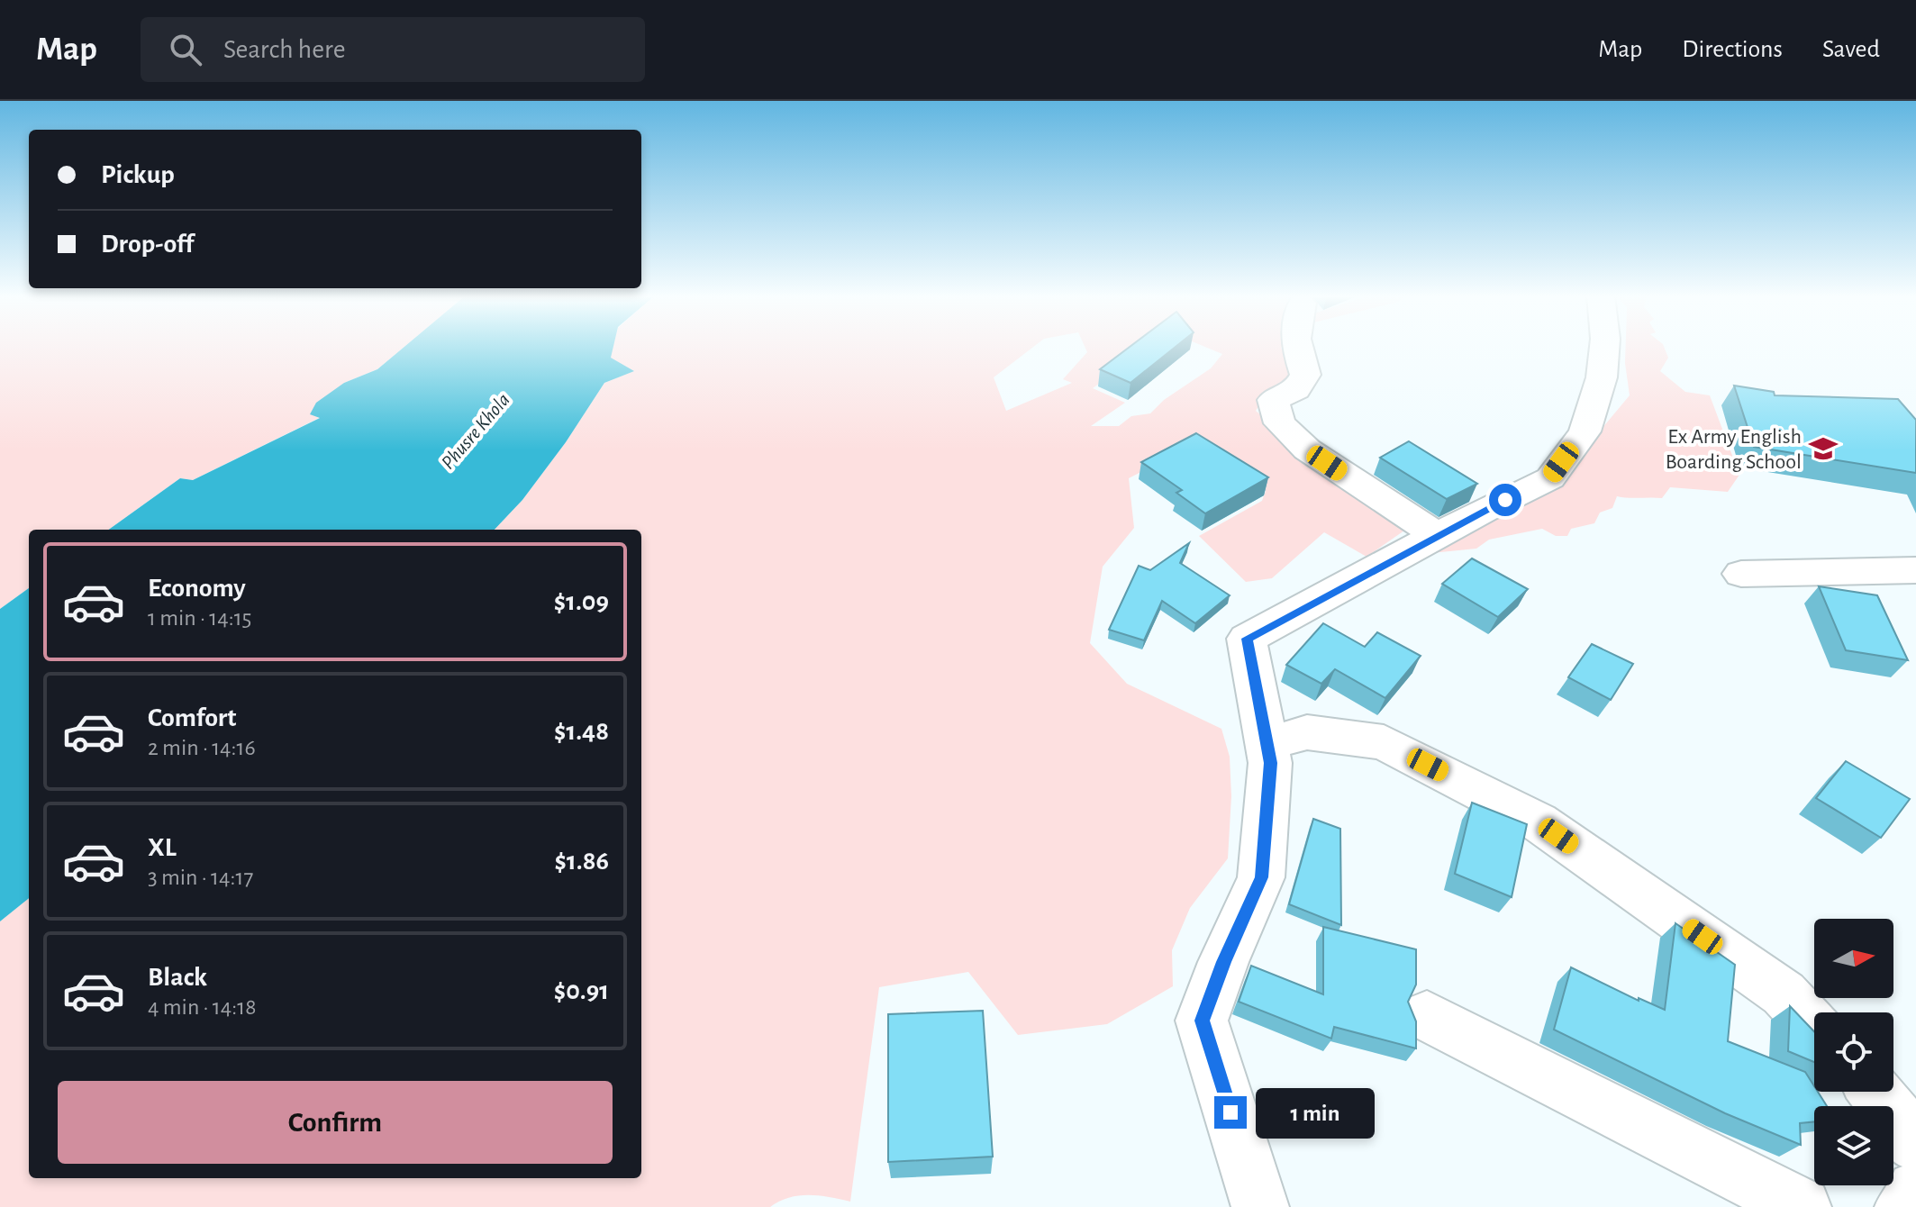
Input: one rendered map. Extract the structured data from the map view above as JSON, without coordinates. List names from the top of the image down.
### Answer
{
  "water": ["Phusre Khola"],
  "places": {
    "school or university": ["Ex Army English Boarding School"]
  },
  "north": "right",
  "page": {
    "header": "Map",
    "search": "Search here",
    "nav": ["Map", "Directions", "Saved"],
    "banner": ["Pickup", "Drop-off"],
    "list": [
      {
        "name": "Economy",
        "note": "1 min · 14:15",
        "value": "$1.09"
      },
      {
        "name": "Comfort",
        "note": "2 min · 14:16",
        "value": "$1.48"
      },
      {
        "name": "XL",
        "note": "3 min · 14:17",
        "value": "$1.86"
      },
      {
        "name": "Black",
        "note": "4 min · 14:18",
        "value": "$0.91"
      }
    ],
    "buttons": "Confirm",
    "bubble": "1 min"
  }
}
